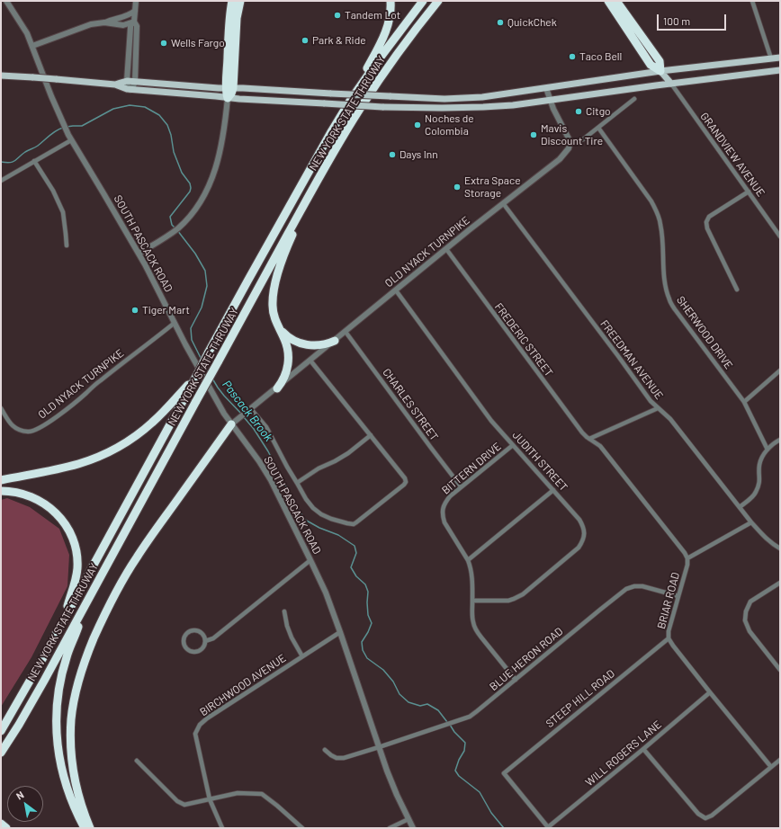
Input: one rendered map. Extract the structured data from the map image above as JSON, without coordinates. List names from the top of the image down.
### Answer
{
  "streets": {
    "highway": ["NEW YORK STATE THRUWAY"],
    "street": [
      "GRANDVIEW AVENUE",
      "SOUTH PASCACK ROAD",
      "OLD NYACK TURNPIKE",
      "SHERWOOD DRIVE",
      "FREDERIC STREET",
      "FREEDMAN AVENUE",
      "CHARLES STREET",
      "JUDITH STREET",
      "BITTERN DRIVE",
      "BRIAR ROAD",
      "BLUE HERON ROAD",
      "BIRCHWOOD AVENUE",
      "STEEP HILL ROAD",
      "WILL ROGERS LANE"
    ]
  },
  "crossings": [
    ["SOUTH PASCACK ROAD", "OLD NYACK TURNPIKE"],
    ["SOUTH PASCACK ROAD", "BLUE HERON ROAD"],
    ["SOUTH PASCACK ROAD", "BIRCHWOOD AVENUE"],
    ["OLD NYACK TURNPIKE", "FREDERIC STREET"],
    ["OLD NYACK TURNPIKE", "FREEDMAN AVENUE"],
    ["OLD NYACK TURNPIKE", "CHARLES STREET"],
    ["OLD NYACK TURNPIKE", "JUDITH STREET"],
    ["CHARLES STREET", "BITTERN DRIVE"],
    ["JUDITH STREET", "BITTERN DRIVE"],
    ["BITTERN DRIVE", "BLUE HERON ROAD"],
    ["BRIAR ROAD", "BLUE HERON ROAD"],
    ["BRIAR ROAD", "STEEP HILL ROAD"],
    ["BRIAR ROAD", "WILL ROGERS LANE"],
    ["STEEP HILL ROAD", "WILL ROGERS LANE"]
  ],
  "water": ["Pascack Brook"],
  "places": [
    "Tandem Lot",
    "QuickChek",
    "Park & Ride",
    "Wells Fargo",
    "Taco Bell",
    "Citgo",
    "Noches de Colombia",
    "Mavis Discount Tire",
    "Days Inn",
    "Extra Space Storage",
    "Tiger Mart"
  ],
  "scale_bar": "100 m",
  "north": "top left"
}
